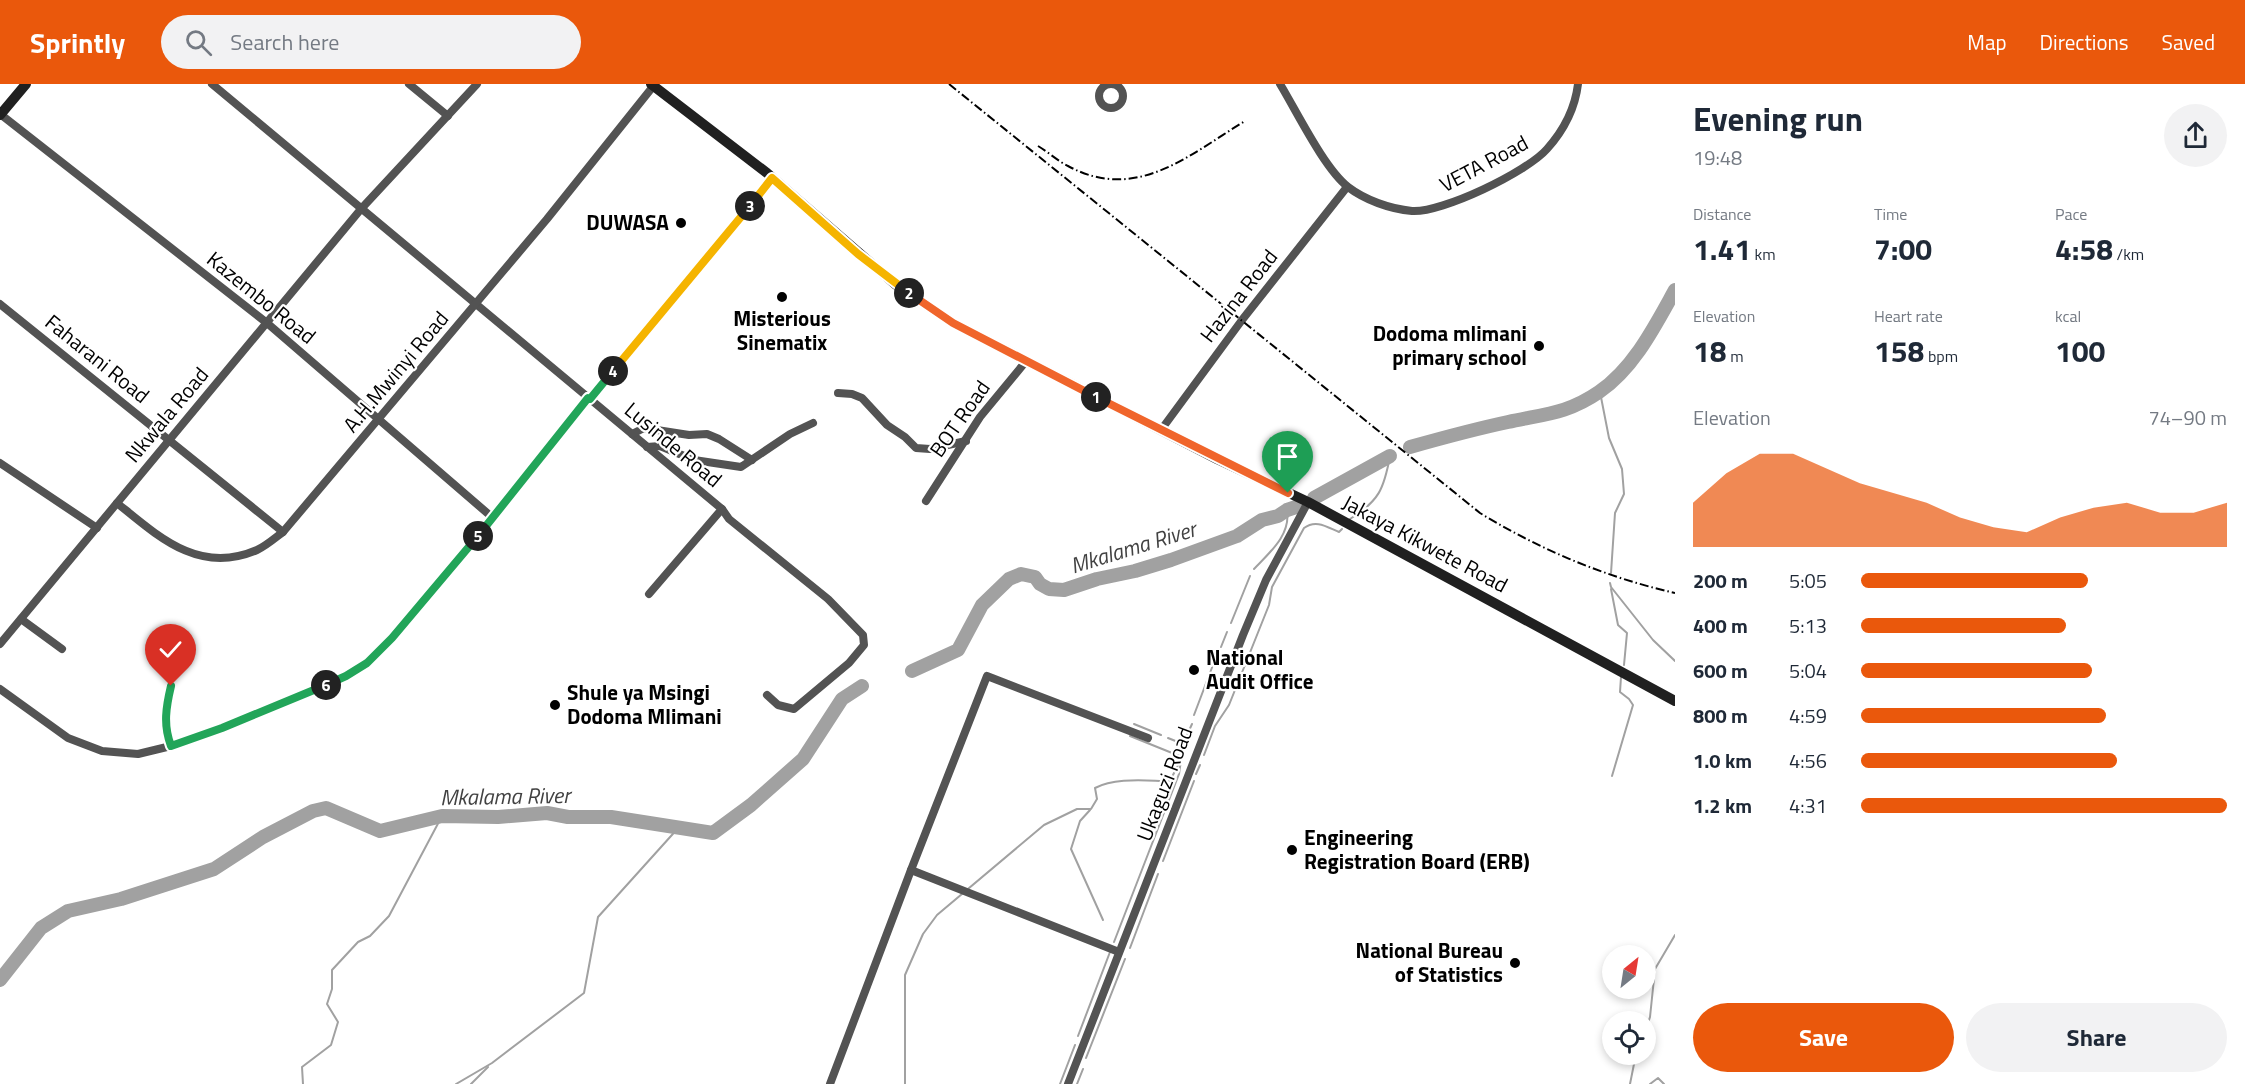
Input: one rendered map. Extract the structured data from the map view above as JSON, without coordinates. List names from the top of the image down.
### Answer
{
  "streets": {
    "main road": ["Jakaya Kikwete Road"],
    "street": [
      "VETA Road",
      "Hazina Road",
      "Kazembo Road",
      "Faharani Road",
      "A.H.Mwinyi Road",
      "Nkwala Road",
      "BOT Road",
      "Lusinde Road",
      "Ukaguzi Road"
    ]
  },
  "crossings": [
    ["VETA Road", "Hazina Road"],
    ["Hazina Road", "Jakaya Kikwete Road"],
    ["Kazembo Road", "A.H.Mwinyi Road"],
    ["Kazembo Road", "Nkwala Road"],
    ["Faharani Road", "A.H.Mwinyi Road"],
    ["Faharani Road", "Nkwala Road"],
    ["A.H.Mwinyi Road", "Nkwala Road"],
    ["A.H.Mwinyi Road", "Lusinde Road"],
    ["A.H.Mwinyi Road", "Jakaya Kikwete Road"],
    ["Nkwala Road", "Lusinde Road"],
    ["BOT Road", "Jakaya Kikwete Road"],
    ["Jakaya Kikwete Road", "Ukaguzi Road"]
  ],
  "water": ["Mkalama River"],
  "places": [
    "DUWASA",
    "Misterious Sinematix",
    "Dodoma mlimani primary school",
    "National Audit Office",
    "Shule ya Msingi Dodoma Mlimani",
    "Engineering Registration Board (ERB)",
    "National Bureau of Statistics"
  ],
  "north": "top right",
  "page": {
    "header": "Sprintly",
    "search": "Search here",
    "nav": ["Map", "Directions", "Saved"],
    "heading": ["Evening run", "19:48"],
    "stats": [
      ["Distance", "1.41 km"],
      ["Time", "7:00"],
      ["Pace", "4:58 /km"],
      ["Elevation", "18 m"],
      ["Heart rate", "158 bpm"],
      ["kcal", "100"]
    ],
    "pins": [
      "3",
      "2",
      "4",
      "1",
      "5",
      "6"
    ],
    "chart": ["Elevation", "74–90 m"],
    "list": [
      {
        "name": "200 m",
        "note": "5:05"
      },
      {
        "name": "400 m",
        "note": "5:13"
      },
      {
        "name": "600 m",
        "note": "5:04"
      },
      {
        "name": "800 m",
        "note": "4:59"
      },
      {
        "name": "1.0 km",
        "note": "4:56"
      },
      {
        "name": "1.2 km",
        "note": "4:31"
      }
    ],
    "buttons": ["Save", "Share"]
  }
}
